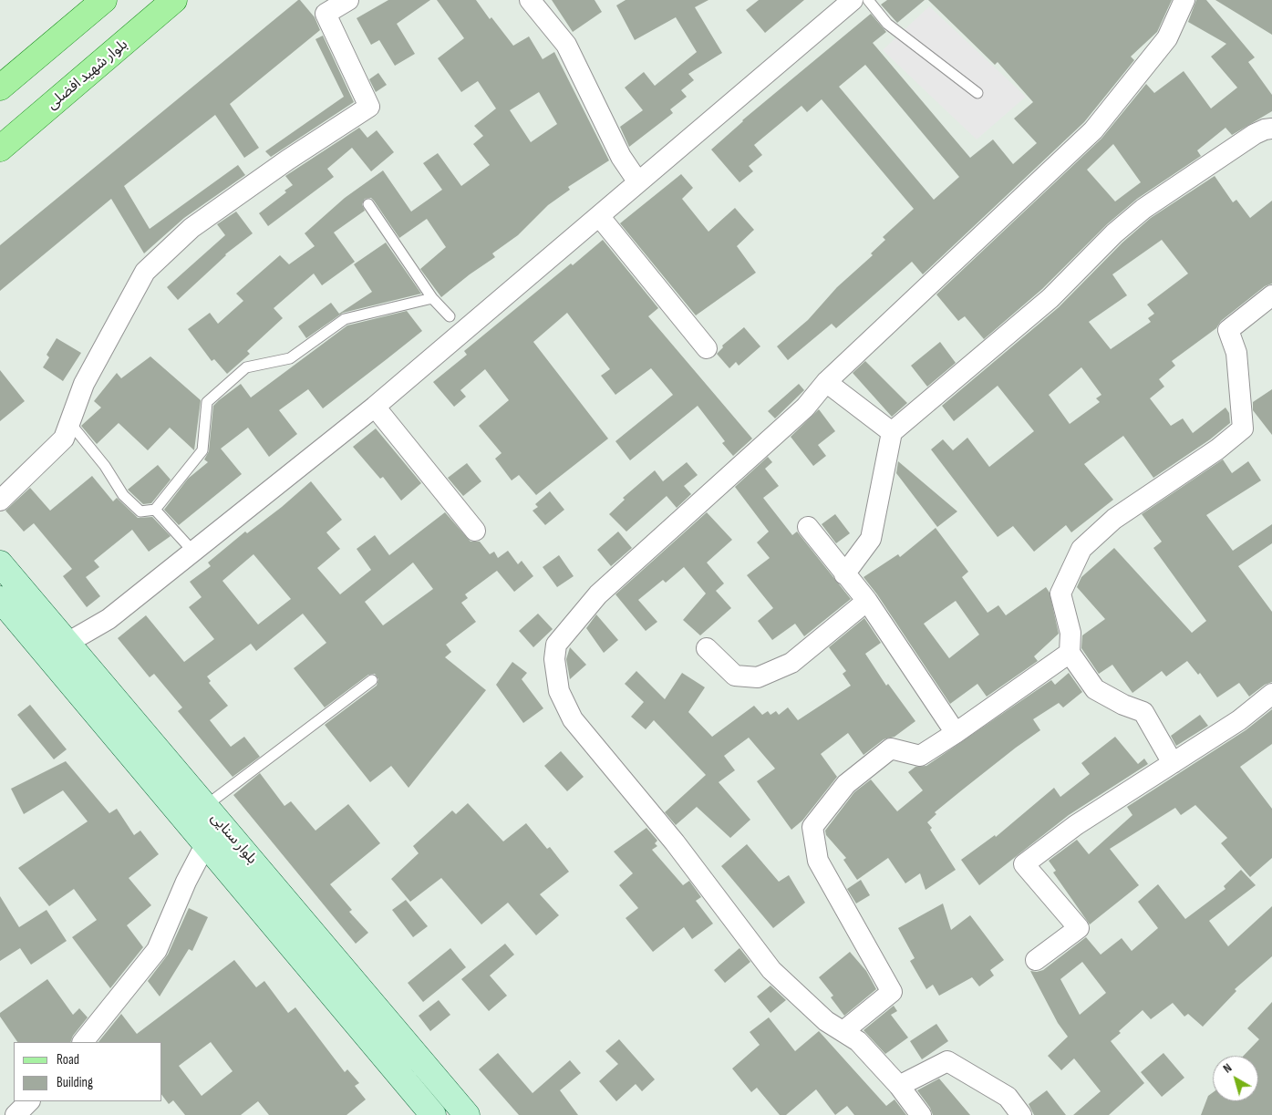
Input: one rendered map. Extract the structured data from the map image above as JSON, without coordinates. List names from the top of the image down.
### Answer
{
  "streets": {
    "main road": ["بلوار شهید افضلی", "بلوار سنایی"]
  },
  "legend": ["Road", "Building"],
  "north": "top left"
}
